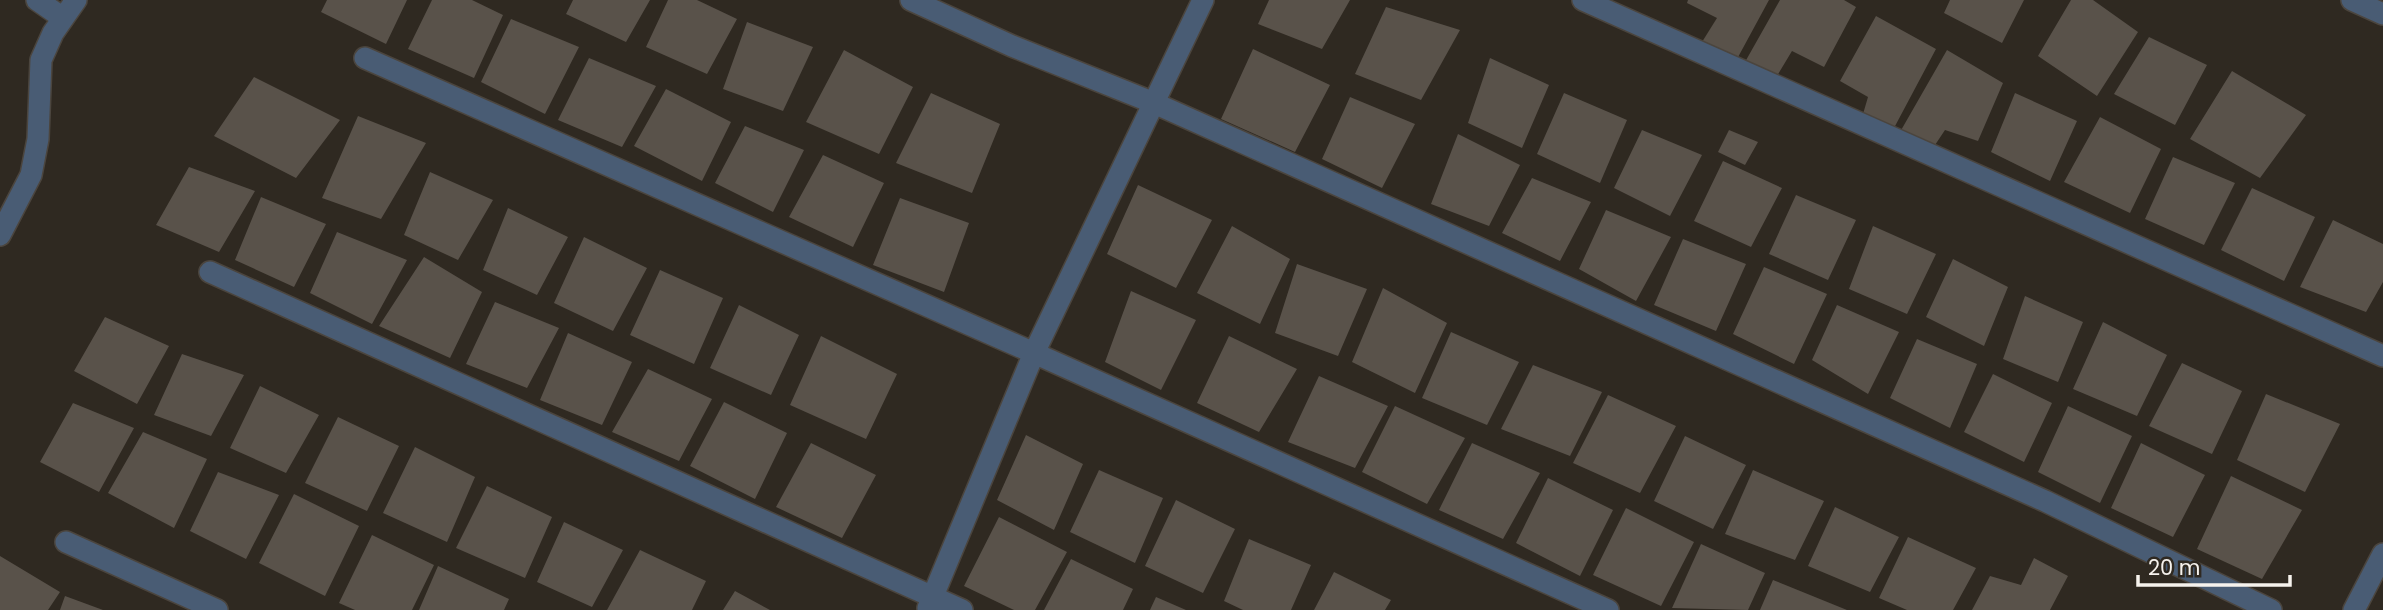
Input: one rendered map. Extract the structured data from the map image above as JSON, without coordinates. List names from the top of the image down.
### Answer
{
  "scale_bar": "20 m"
}
